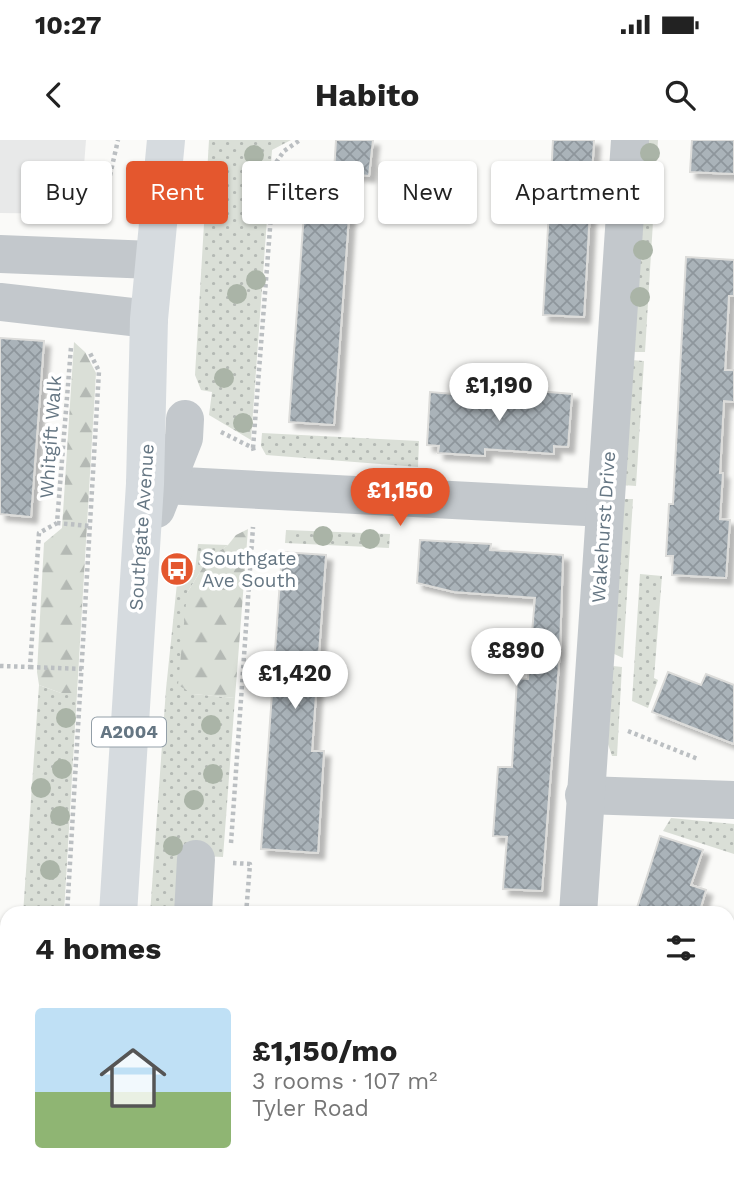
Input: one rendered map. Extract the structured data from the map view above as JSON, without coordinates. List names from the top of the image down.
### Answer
{
  "streets": {
    "main road": ["Southgate Avenue", "A2004"],
    "street": ["Wakehurst Drive"],
    "path": ["Whitgift Walk"]
  },
  "places": {
    "bus stop": ["Southgate Ave South"]
  },
  "page": {
    "status": "10:27",
    "header": "Habito",
    "chip": [
      "Buy",
      "Rent",
      "Filters",
      "New",
      "Apartment"
    ],
    "price": [
      "£1,190",
      "£1,150",
      "£890",
      "£1,420"
    ],
    "heading": "4 homes",
    "list": [
      {
        "name": "£1,150/mo",
        "note": "3 rooms · 107 m² · Tyler Road"
      }
    ]
  }
}
